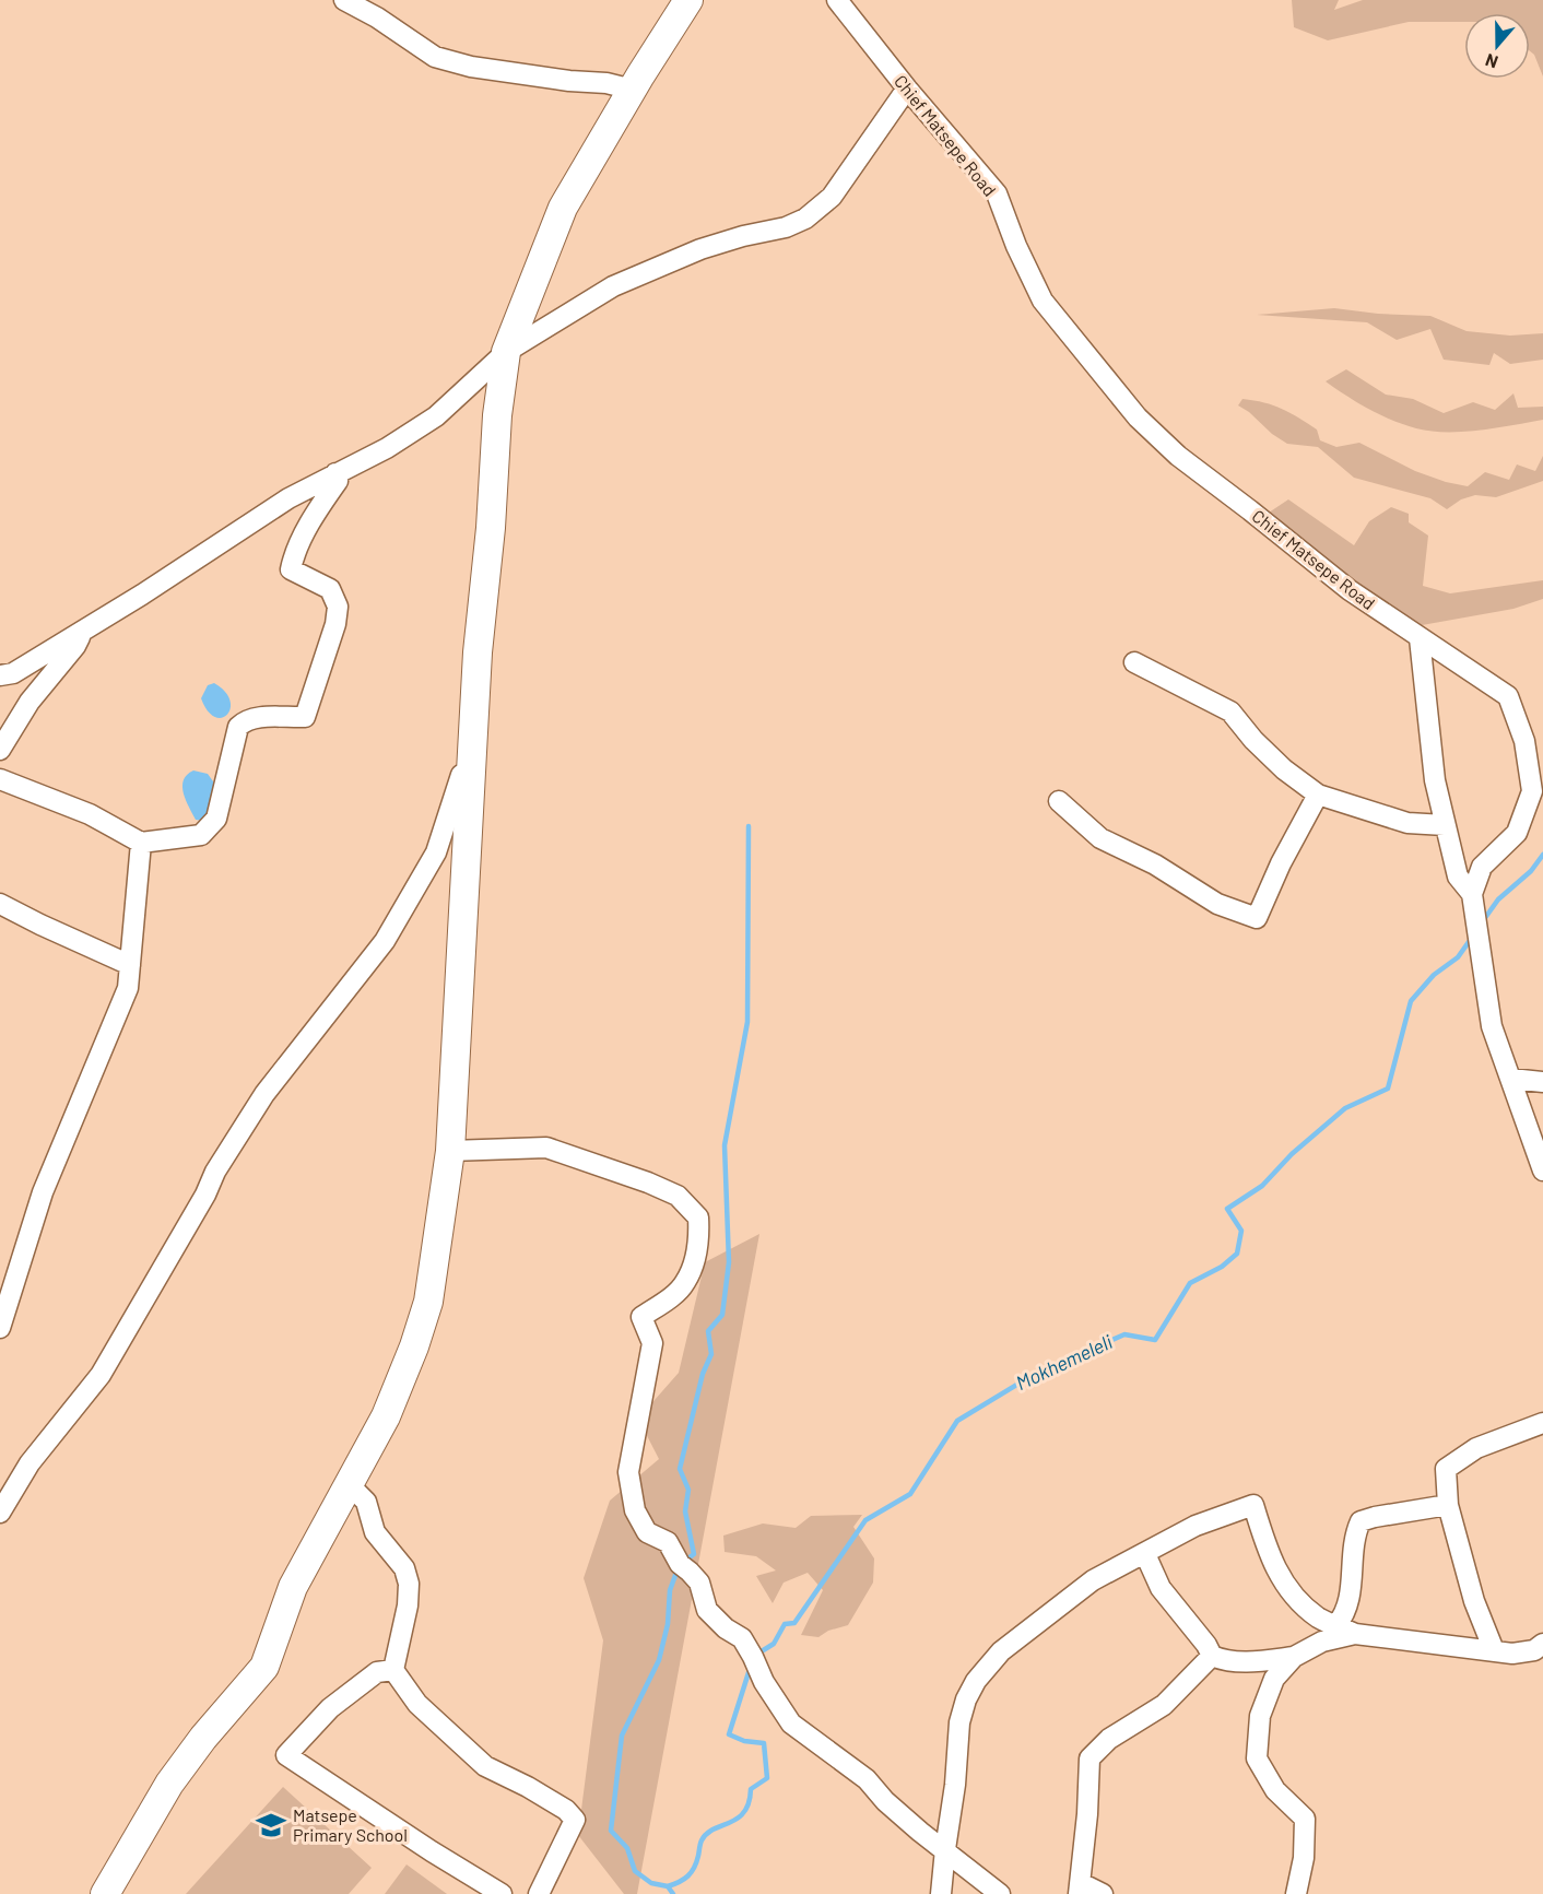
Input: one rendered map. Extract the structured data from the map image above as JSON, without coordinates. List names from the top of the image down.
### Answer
{
  "streets": {
    "street": ["Chief Matsepe Road"]
  },
  "water": ["Mokhemeleli"],
  "places": {
    "school or university": ["Matsepe Primary School"]
  },
  "north": "bottom"
}
